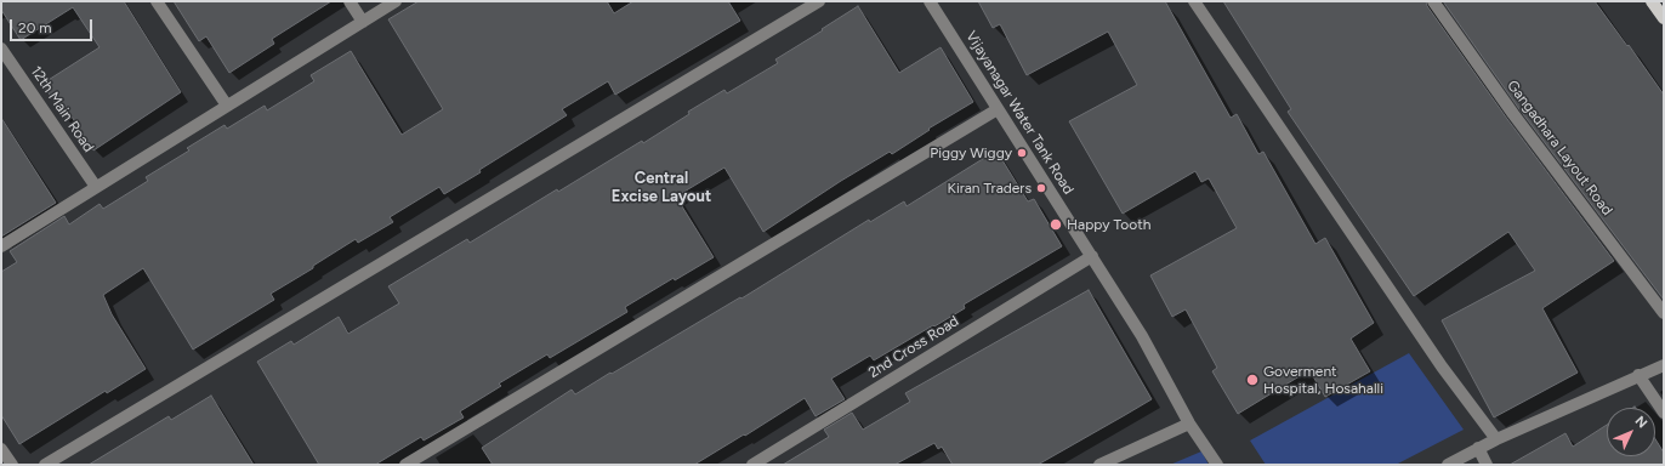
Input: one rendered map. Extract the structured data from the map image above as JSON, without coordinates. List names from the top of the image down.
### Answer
{
  "streets": {
    "street": [
      "12th Main Road",
      "Vijayanagar Water Tank Road",
      "Gangadhara Layout Road",
      "2nd Cross Road"
    ]
  },
  "crossings": [
    ["Vijayanagar Water Tank Road", "2nd Cross Road"]
  ],
  "districts": ["Central Excise Layout"],
  "places": [
    "Piggy Wiggy",
    "Kiran Traders",
    "Happy Tooth",
    "Goverment Hospital, Hosahalli"
  ],
  "scale_bar": "20 m",
  "north": "top right"
}
